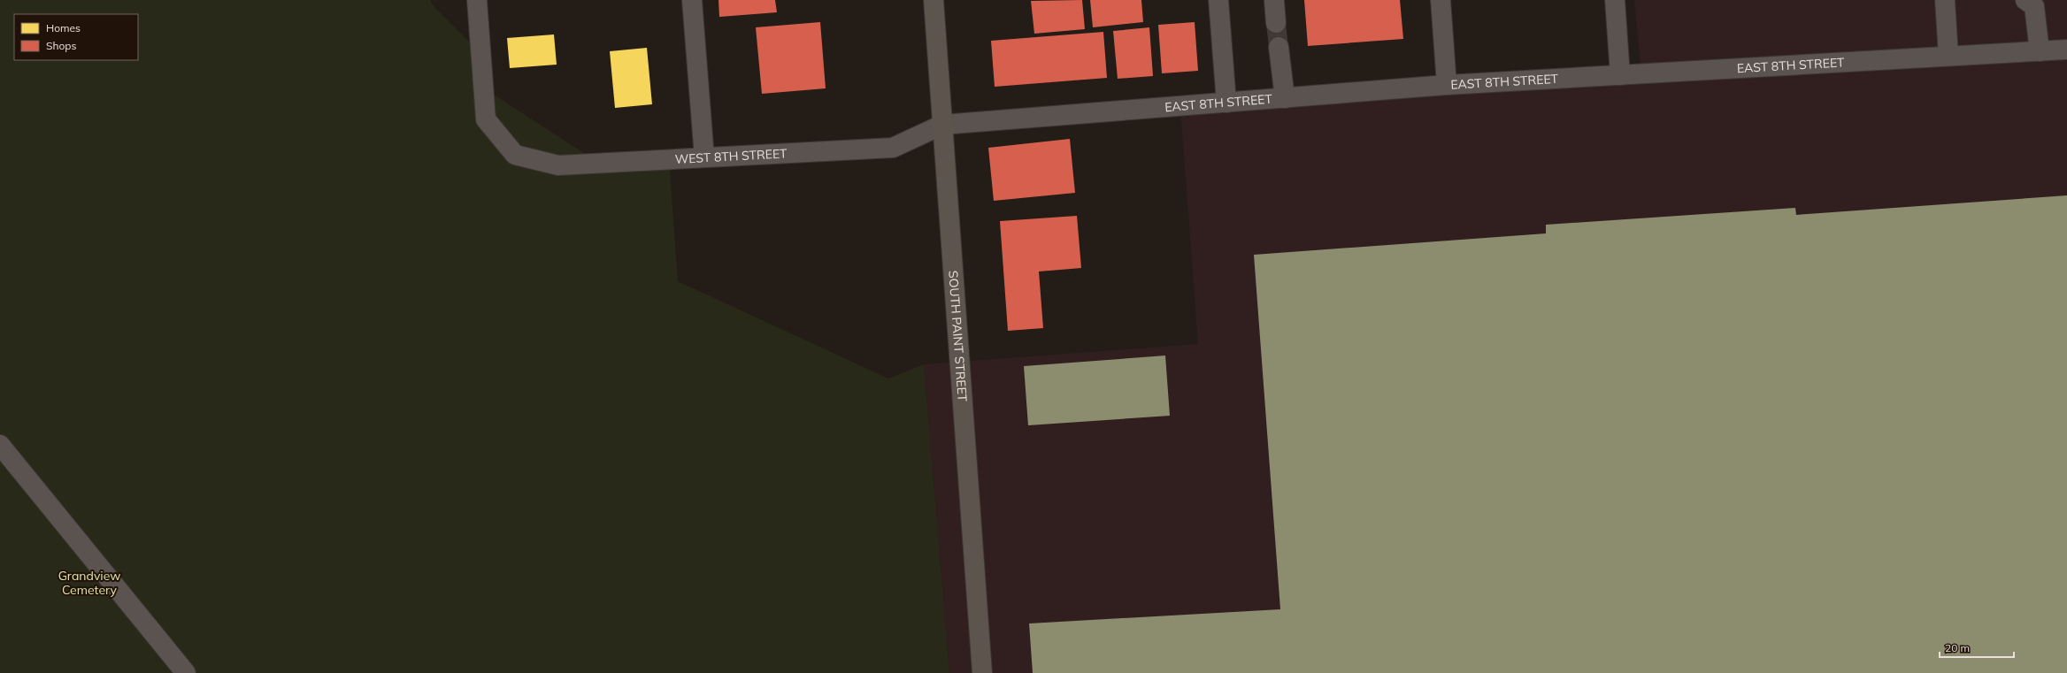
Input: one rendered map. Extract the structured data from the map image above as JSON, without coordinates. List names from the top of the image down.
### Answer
{
  "streets": {
    "main road": ["SOUTH PAINT STREET"],
    "street": ["EAST 8TH STREET", "WEST 8TH STREET"]
  },
  "crossings": [
    ["EAST 8TH STREET", "WEST 8TH STREET"],
    ["EAST 8TH STREET", "SOUTH PAINT STREET"],
    ["WEST 8TH STREET", "SOUTH PAINT STREET"]
  ],
  "parks": ["Grandview Cemetery"],
  "legend": ["Homes", "Shops"],
  "scale_bar": "20 m"
}
